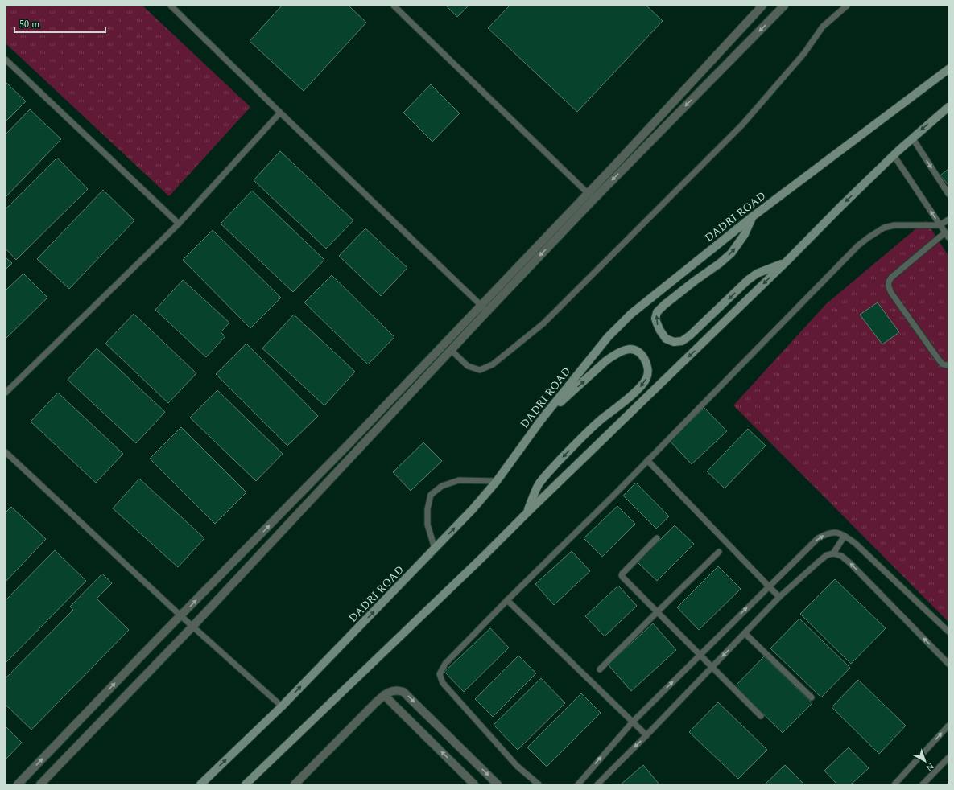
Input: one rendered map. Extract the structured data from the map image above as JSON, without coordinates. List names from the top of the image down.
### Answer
{
  "streets": {
    "main road": ["DADRI ROAD"]
  },
  "scale_bar": "50 m",
  "north": "bottom right"
}
